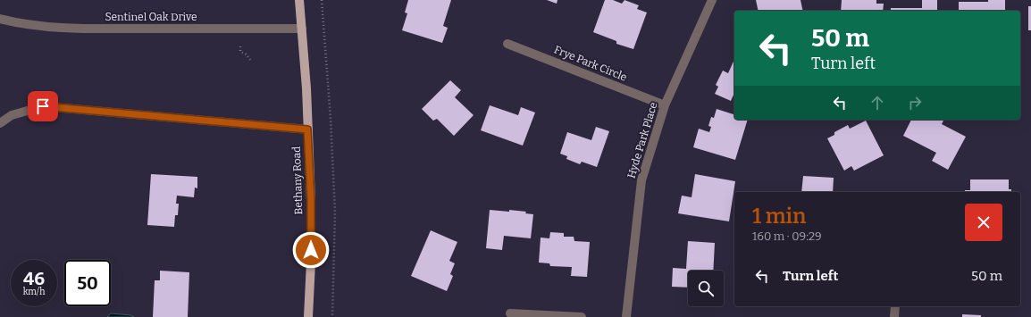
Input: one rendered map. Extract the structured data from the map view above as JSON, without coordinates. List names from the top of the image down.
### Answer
{
  "streets": {
    "main road": ["Bethany Road"],
    "street": ["Sentinel Oak Drive", "Frye Park Circle", "Hyde Park Place"]
  },
  "crossings": [
    ["Sentinel Oak Drive", "Bethany Road"],
    ["Frye Park Circle", "Hyde Park Place"]
  ],
  "page": {
    "turn": ["50 m", "Turn left"],
    "heading": ["1 min", "160 m · 09:29"],
    "list": [
      {
        "name": "Turn left",
        "value": "50 m"
      }
    ],
    "speed": "46 km/h",
    "limit": "50"
  }
}
